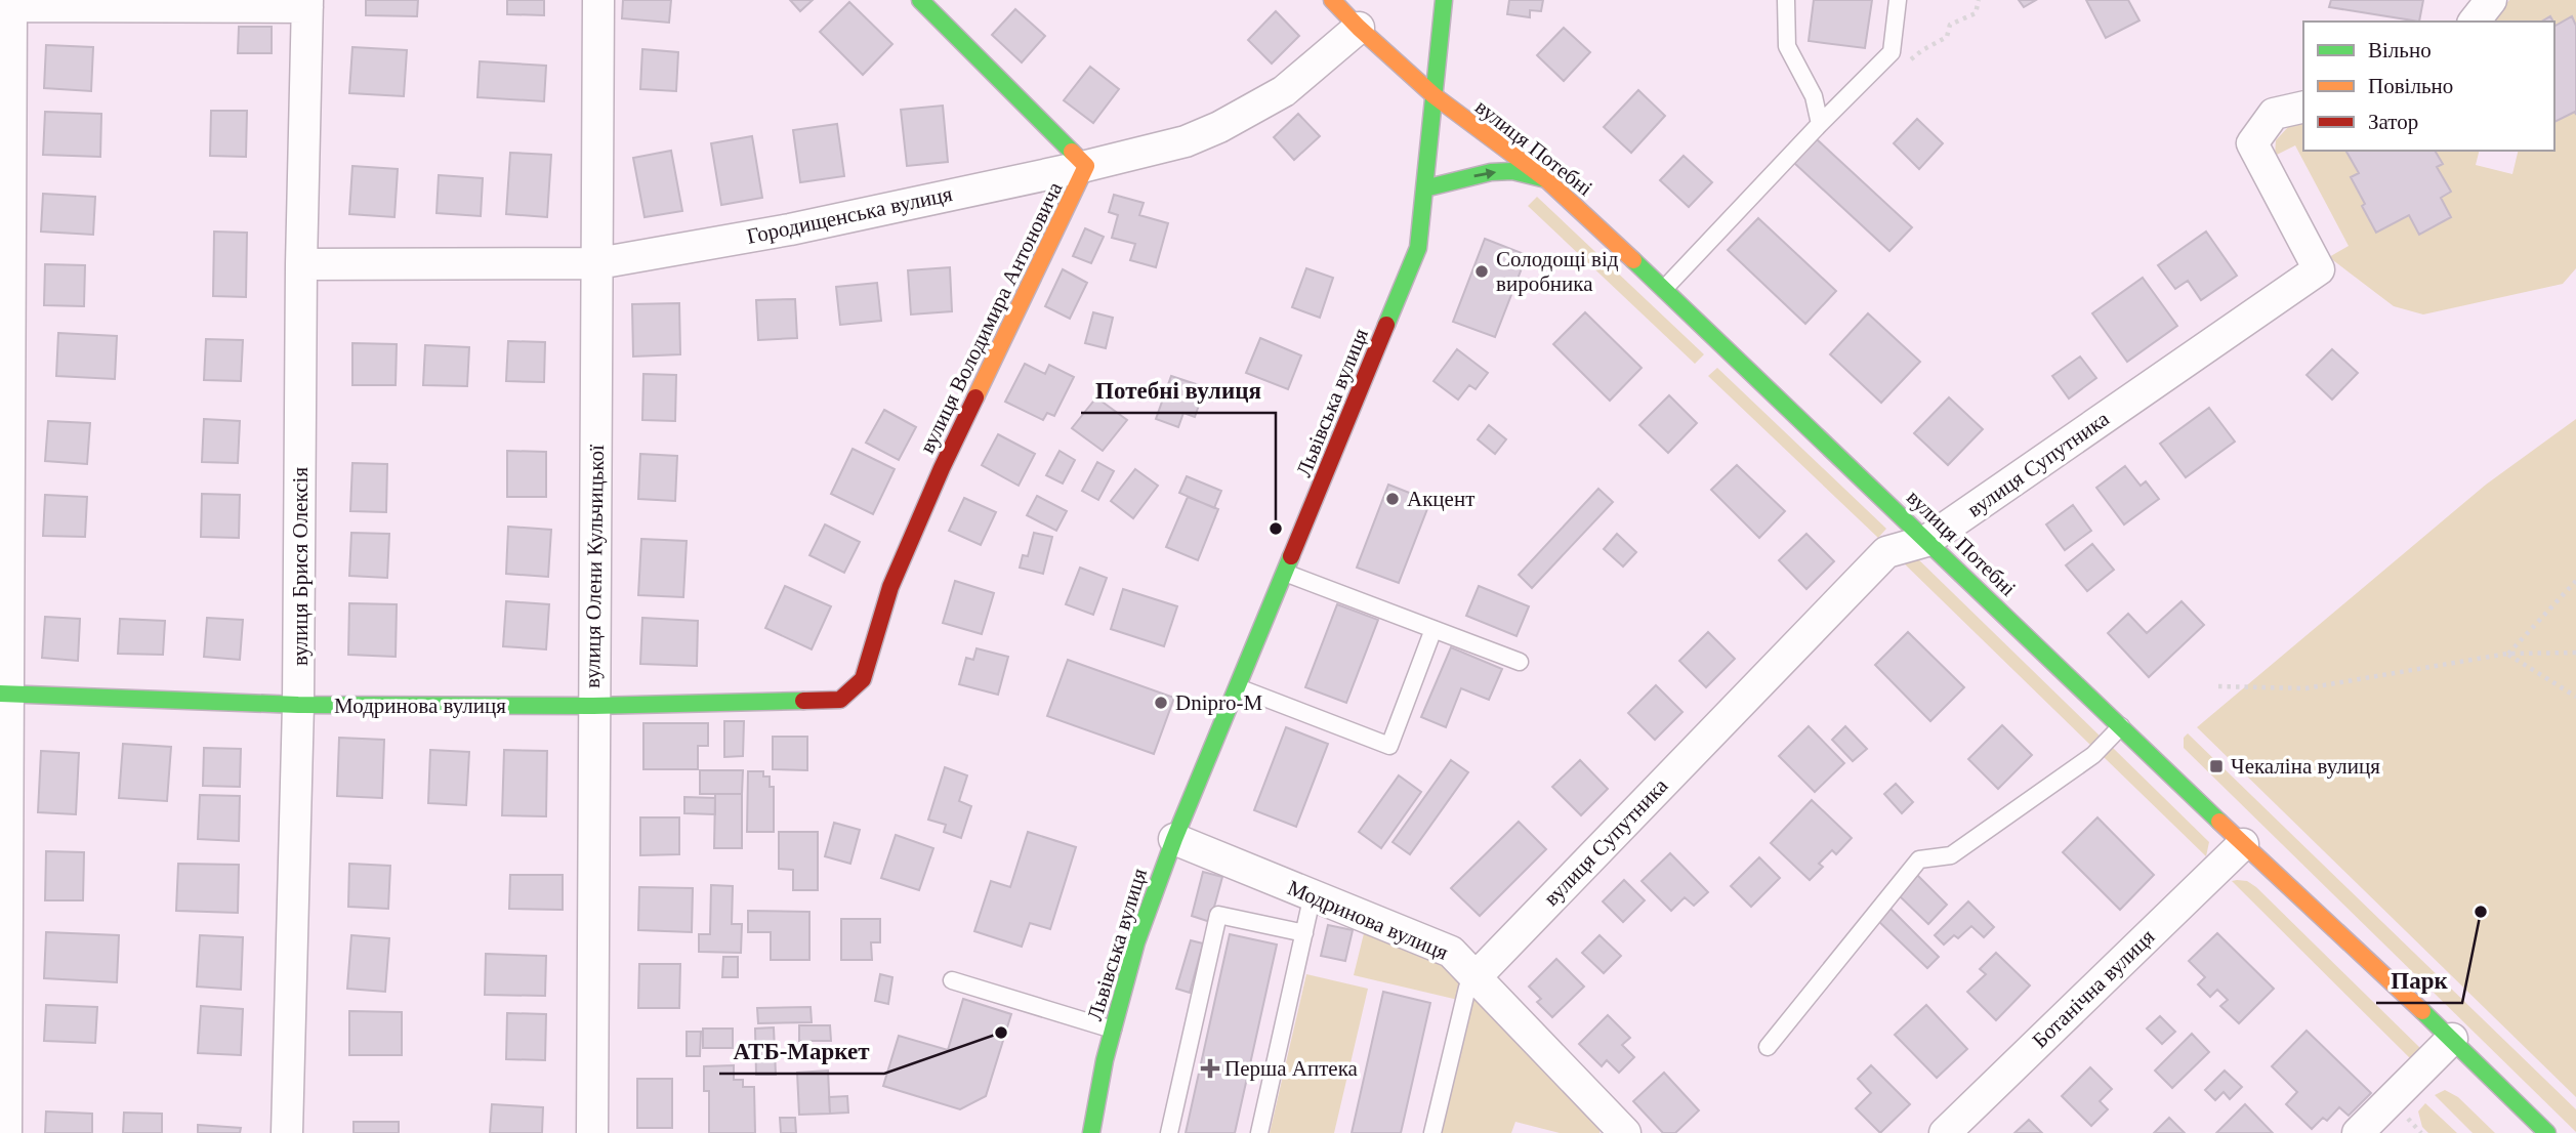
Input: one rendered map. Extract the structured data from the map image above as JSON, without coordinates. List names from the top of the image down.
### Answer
{
  "streets": {
    "street": [
      "вулиця Потебні",
      "Городищенська вулиця",
      "вулиця Володимира Антоновича",
      "Львівська вулиця",
      "вулиця Супутника",
      "вулиця Брися Олексія",
      "вулиця Олени Кульчицької",
      "Модринова вулиця",
      "Ботанічна вулиця"
    ]
  },
  "crossings": [
    ["вулиця Потебні", "Городищенська вулиця"],
    ["вулиця Потебні", "Львівська вулиця"],
    ["вулиця Потебні", "вулиця Супутника"],
    ["вулиця Потебні", "Ботанічна вулиця"],
    ["Городищенська вулиця", "вулиця Володимира Антоновича"],
    ["Городищенська вулиця", "вулиця Брися Олексія"],
    ["Городищенська вулиця", "вулиця Олени Кульчицької"],
    ["вулиця Володимира Антоновича", "Модринова вулиця"],
    ["Львівська вулиця", "Модринова вулиця"],
    ["вулиця Супутника", "Модринова вулиця"],
    ["вулиця Брися Олексія", "Модринова вулиця"],
    ["вулиця Олени Кульчицької", "Модринова вулиця"]
  ],
  "places": {
    "other": [
      "Солодощі від виробника",
      "Акцент",
      "Потебні вулиця",
      "Dnipro-M",
      "Парк",
      "АТБ-Маркет"
    ],
    "transit": ["Чекаліна вулиця"],
    "health": ["Перша Аптека"]
  },
  "legend": ["Вільно", "Повільно", "Затор"]
}
